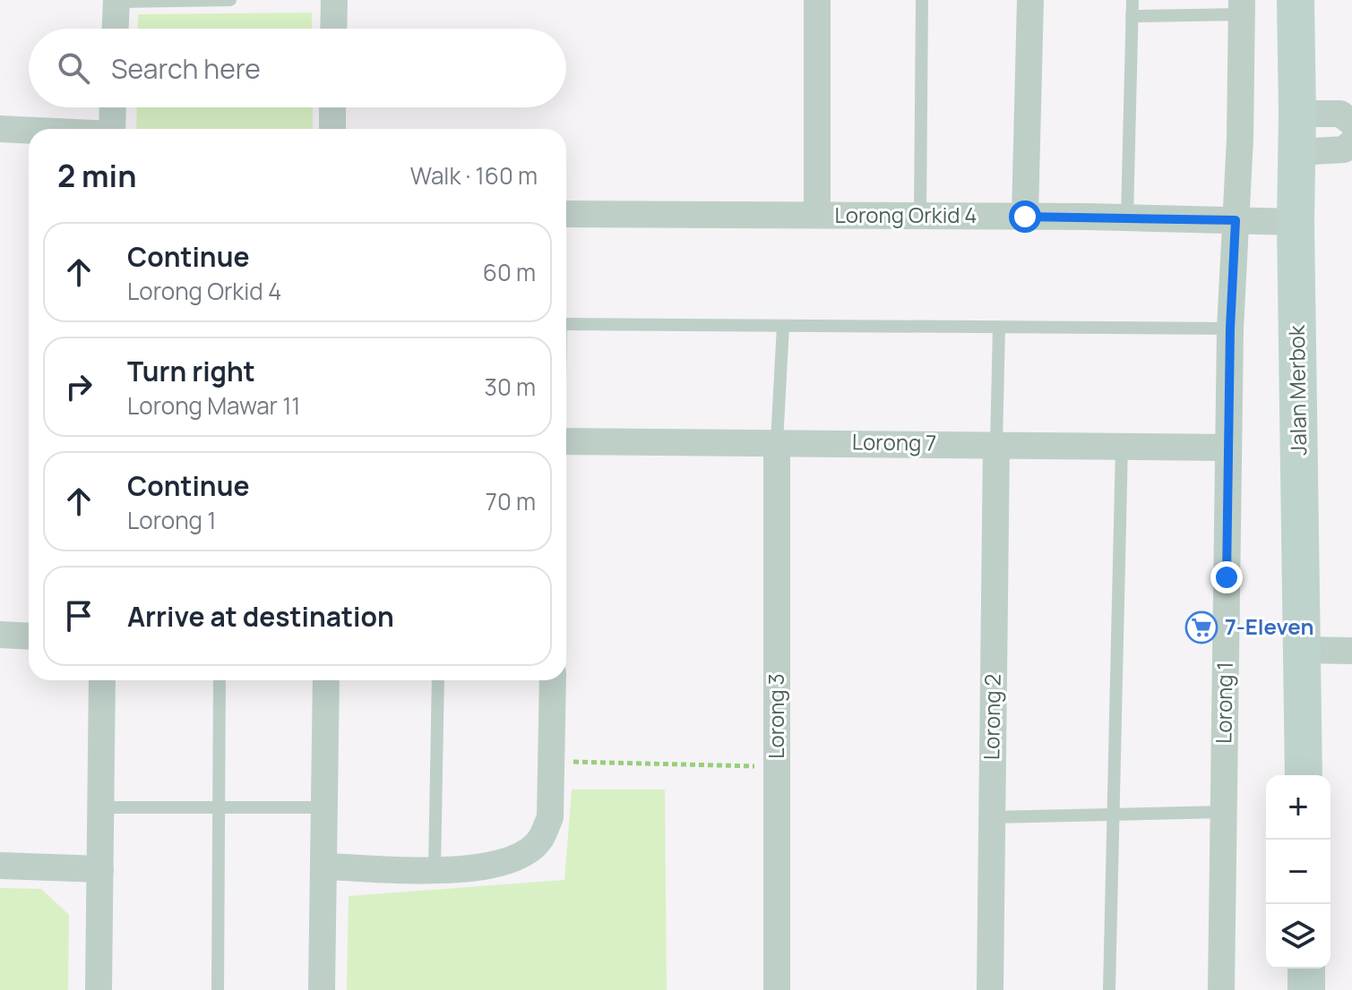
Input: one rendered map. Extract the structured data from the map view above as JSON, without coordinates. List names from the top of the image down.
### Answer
{
  "streets": {
    "street": [
      "Lorong Orkid 4",
      "Jalan Merbok",
      "Lorong 7",
      "Lorong 1",
      "Lorong 3",
      "Lorong 2"
    ]
  },
  "crossings": [
    ["Lorong Orkid 4", "Jalan Merbok"],
    ["Lorong Orkid 4", "Lorong 1"],
    ["Lorong 7", "Lorong 1"],
    ["Lorong 7", "Lorong 3"],
    ["Lorong 7", "Lorong 2"]
  ],
  "places": {
    "supermarket": ["7-Eleven"]
  },
  "page": {
    "search": "Search here",
    "heading": ["2 min", "Walk · 160 m"],
    "list": [
      ["Continue", "Lorong Orkid 4", "60 m"],
      ["Turn right", "Lorong Mawar 11", "30 m"],
      ["Continue", "Lorong 1", "70 m"],
      "Arrive at destination"
    ],
    "map_buttons": ["+", "−"]
  }
}
